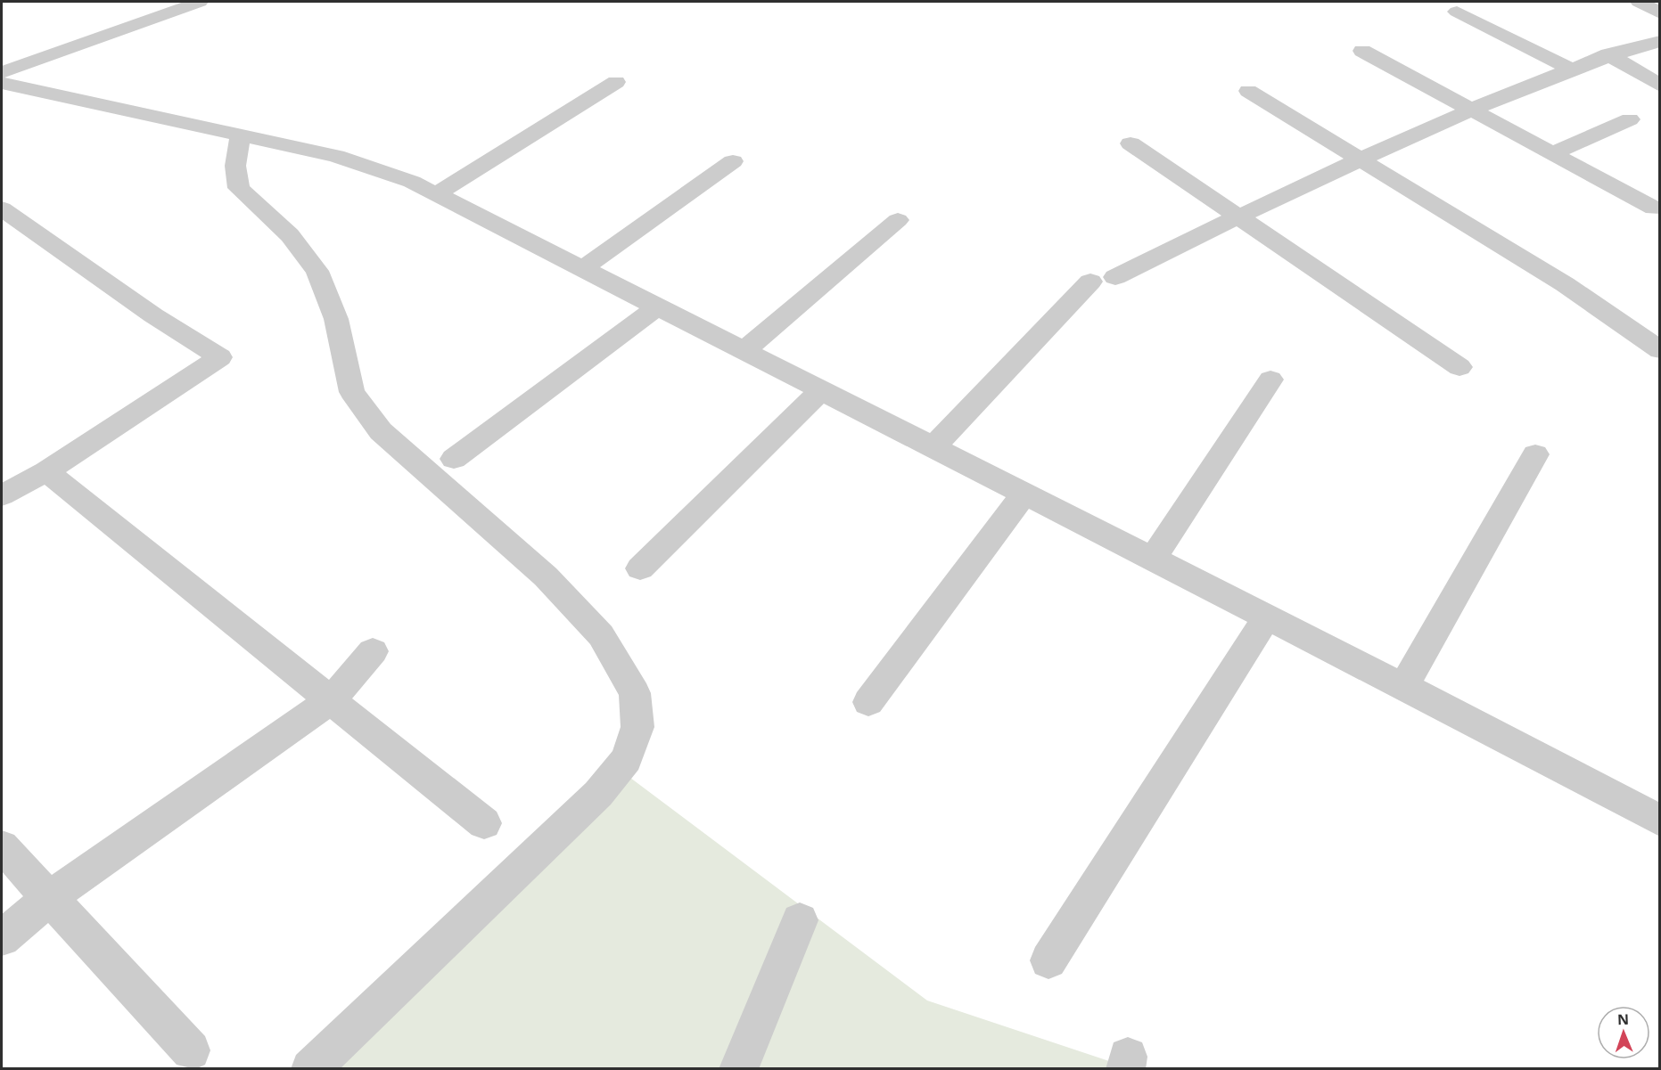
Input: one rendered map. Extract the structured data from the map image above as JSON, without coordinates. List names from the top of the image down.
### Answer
{
  "north": "top"
}
